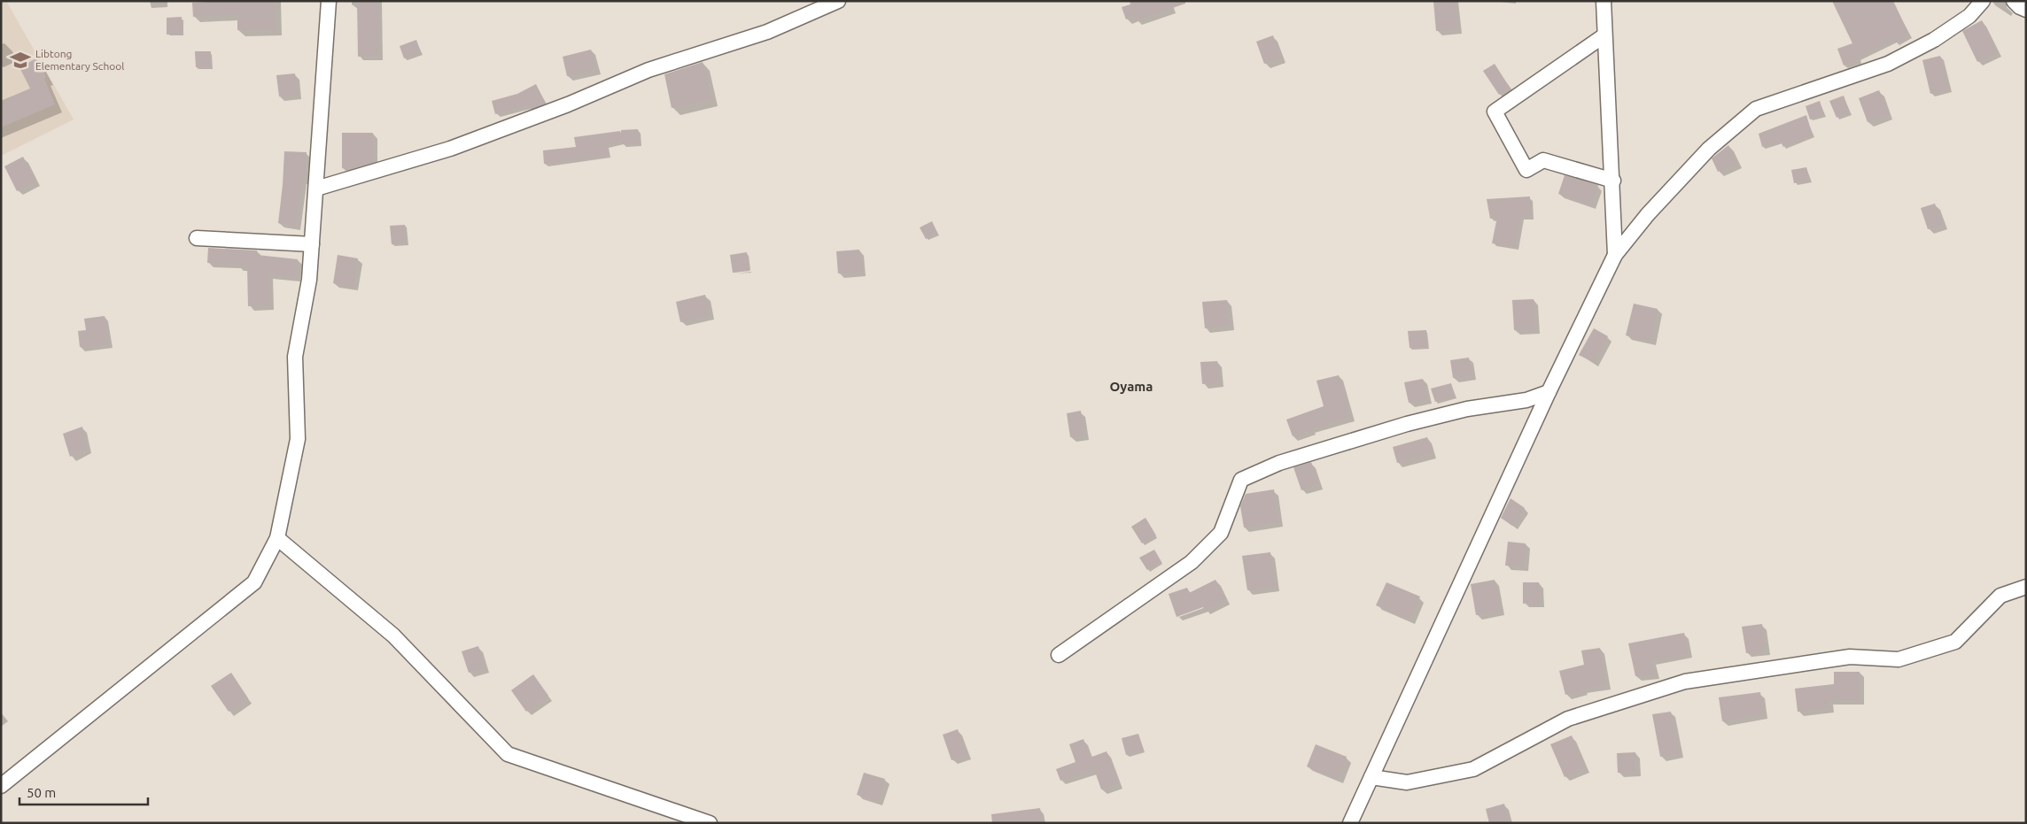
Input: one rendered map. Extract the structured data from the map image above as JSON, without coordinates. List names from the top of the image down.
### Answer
{
  "districts": ["Oyama"],
  "places": {
    "school or university": ["Libtong Elementary School"]
  },
  "scale_bar": "50 m"
}
